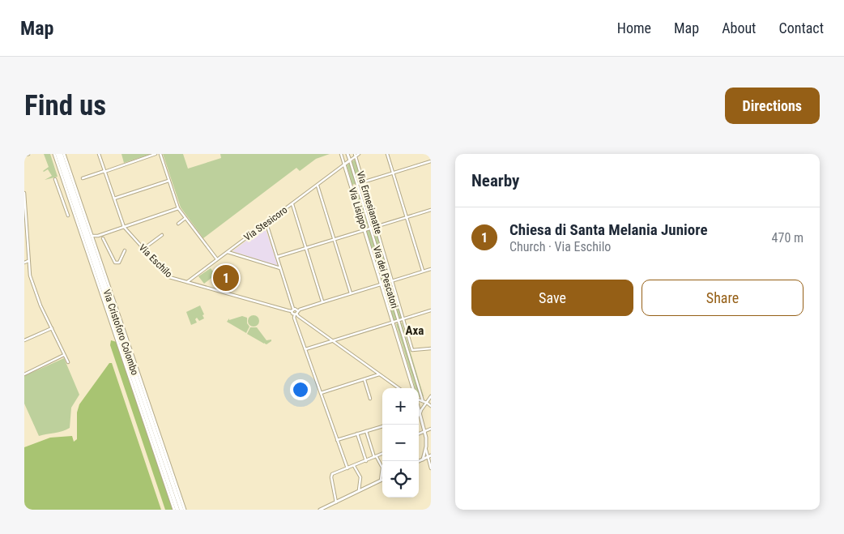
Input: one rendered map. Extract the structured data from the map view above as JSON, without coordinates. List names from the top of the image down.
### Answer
{
  "streets": {
    "main road": ["Via Cristoforo Colombo"],
    "street": [
      "Via Ermesianatte",
      "Via Lisippo",
      "Via Stesicoro",
      "Via Eschilo",
      "Via dei Pescatori"
    ]
  },
  "crossings": [
    ["Via Lisippo", "Via Stesicoro"],
    ["Via Stesicoro", "Via Eschilo"],
    ["Via Stesicoro", "Via dei Pescatori"]
  ],
  "districts": ["Axa"],
  "page": {
    "header": "Map",
    "nav": [
      "Home",
      "Map",
      "About",
      "Contact"
    ],
    "buttons": [
      "Directions",
      ["Save", "Share"]
    ],
    "title": "Find us",
    "heading": "Nearby",
    "list": [
      {
        "mark": "1",
        "name": "Chiesa di Santa Melania Juniore",
        "note": "Church · Via Eschilo",
        "value": "470 m"
      }
    ],
    "pins": "1",
    "map_buttons": ["+", "−"]
  }
}
